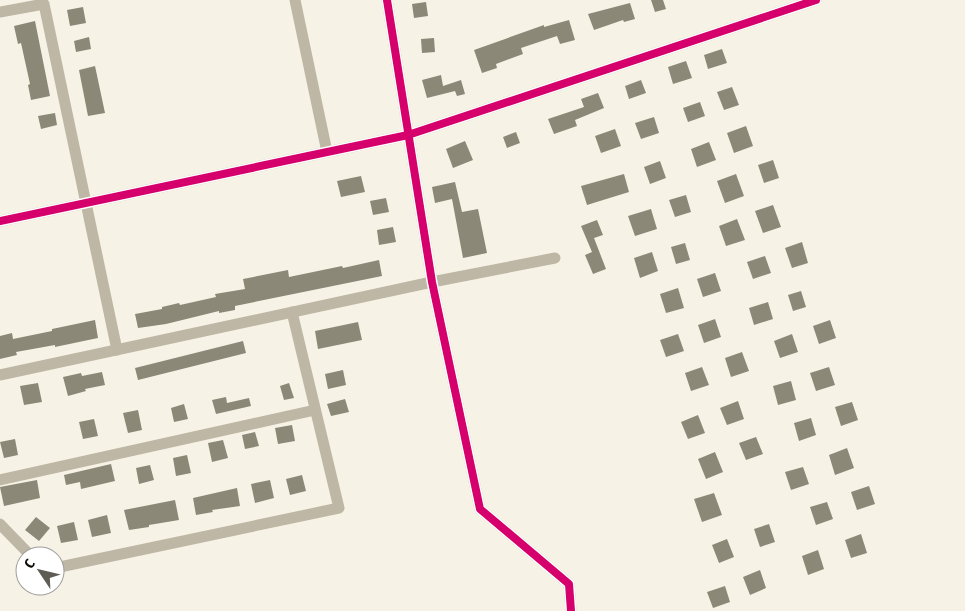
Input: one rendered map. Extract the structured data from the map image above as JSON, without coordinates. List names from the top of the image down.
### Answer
{
  "north": "top left"
}
